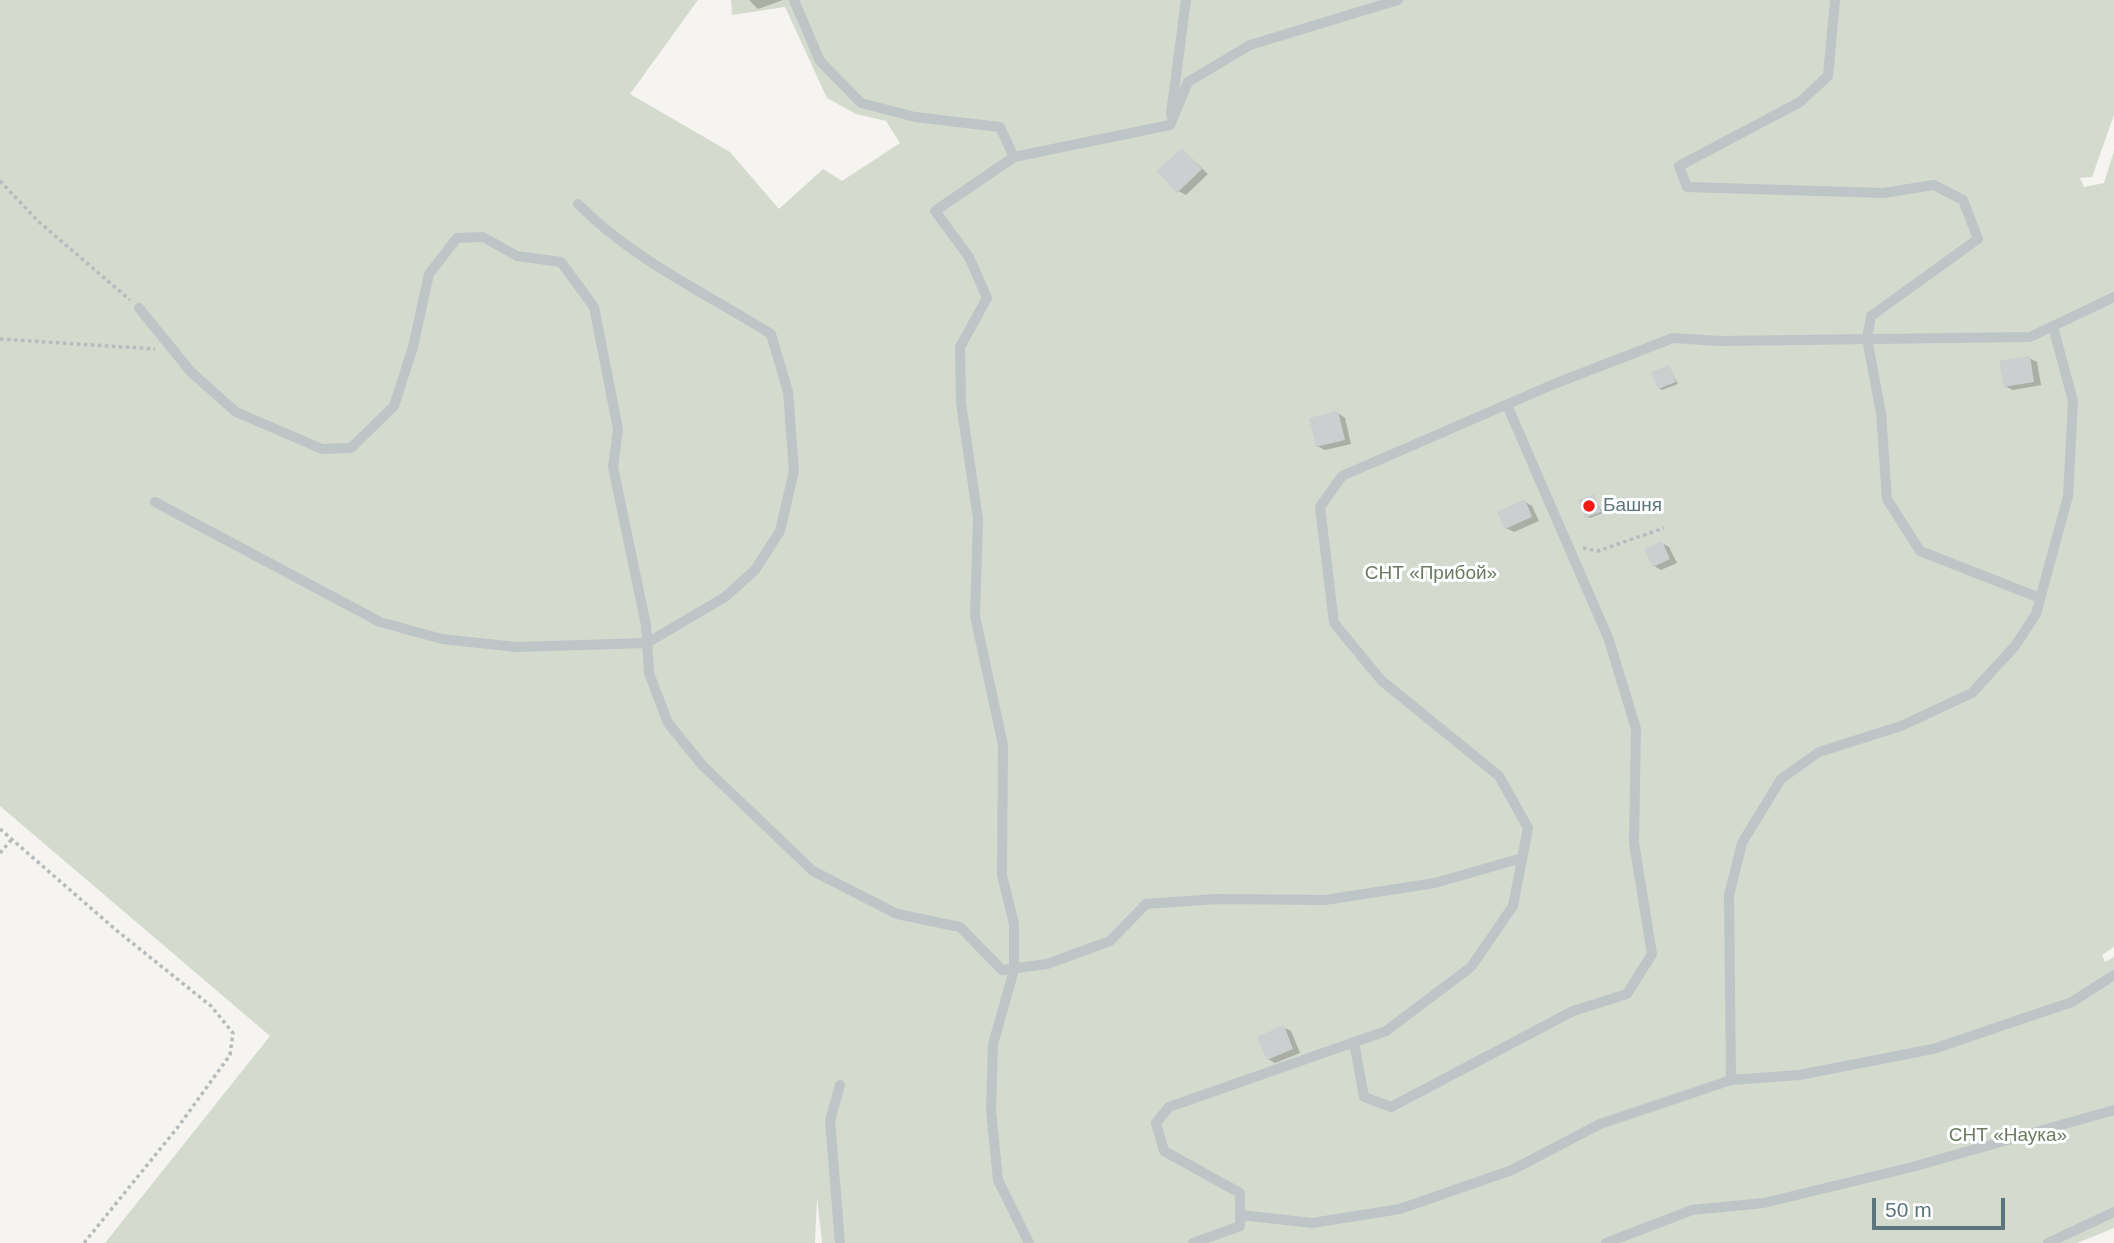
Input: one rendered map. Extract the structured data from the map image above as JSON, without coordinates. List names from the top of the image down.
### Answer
{
  "parks": ["СНТ «Прибой»", "СНТ «Наука»"],
  "places": ["Башня"],
  "scale_bar": "50 m"
}
